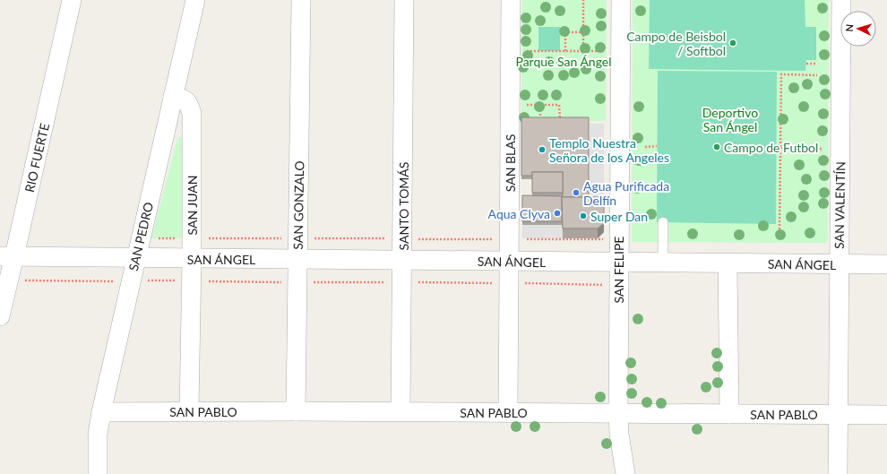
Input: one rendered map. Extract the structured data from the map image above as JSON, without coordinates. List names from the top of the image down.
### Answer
{
  "streets": {
    "street": [
      "RIO FUERTE",
      "SAN BLAS",
      "SAN JUAN",
      "SAN GONZALO",
      "SAN VALENTÍN",
      "SANTO TOMÁS",
      "SAN PEDRO",
      "SAN ÁNGEL",
      "SAN FELIPE",
      "SAN PABLO"
    ]
  },
  "crossings": [
    ["RIO FUERTE", "SAN ÁNGEL"],
    ["SAN BLAS", "SAN ÁNGEL"],
    ["SAN BLAS", "SAN PABLO"],
    ["SAN JUAN", "SAN PEDRO"],
    ["SAN JUAN", "SAN ÁNGEL"],
    ["SAN JUAN", "SAN PABLO"],
    ["SAN GONZALO", "SAN ÁNGEL"],
    ["SAN GONZALO", "SAN PABLO"],
    ["SAN VALENTÍN", "SAN ÁNGEL"],
    ["SAN VALENTÍN", "SAN PABLO"],
    ["SANTO TOMÁS", "SAN ÁNGEL"],
    ["SANTO TOMÁS", "SAN PABLO"],
    ["SAN PEDRO", "SAN ÁNGEL"],
    ["SAN PEDRO", "SAN PABLO"],
    ["SAN ÁNGEL", "SAN FELIPE"],
    ["SAN FELIPE", "SAN PABLO"]
  ],
  "parks": ["Parque San Ángel", "Deportivo San Ángel"],
  "places": [
    "Campo de Beisbol / Softbol",
    "Campo de Futbol",
    "Templo Nuestra Señora de los Angeles",
    "Agua Purificada Delfín",
    "Aqua Clyva",
    "Super Dan"
  ],
  "north": "left"
}
